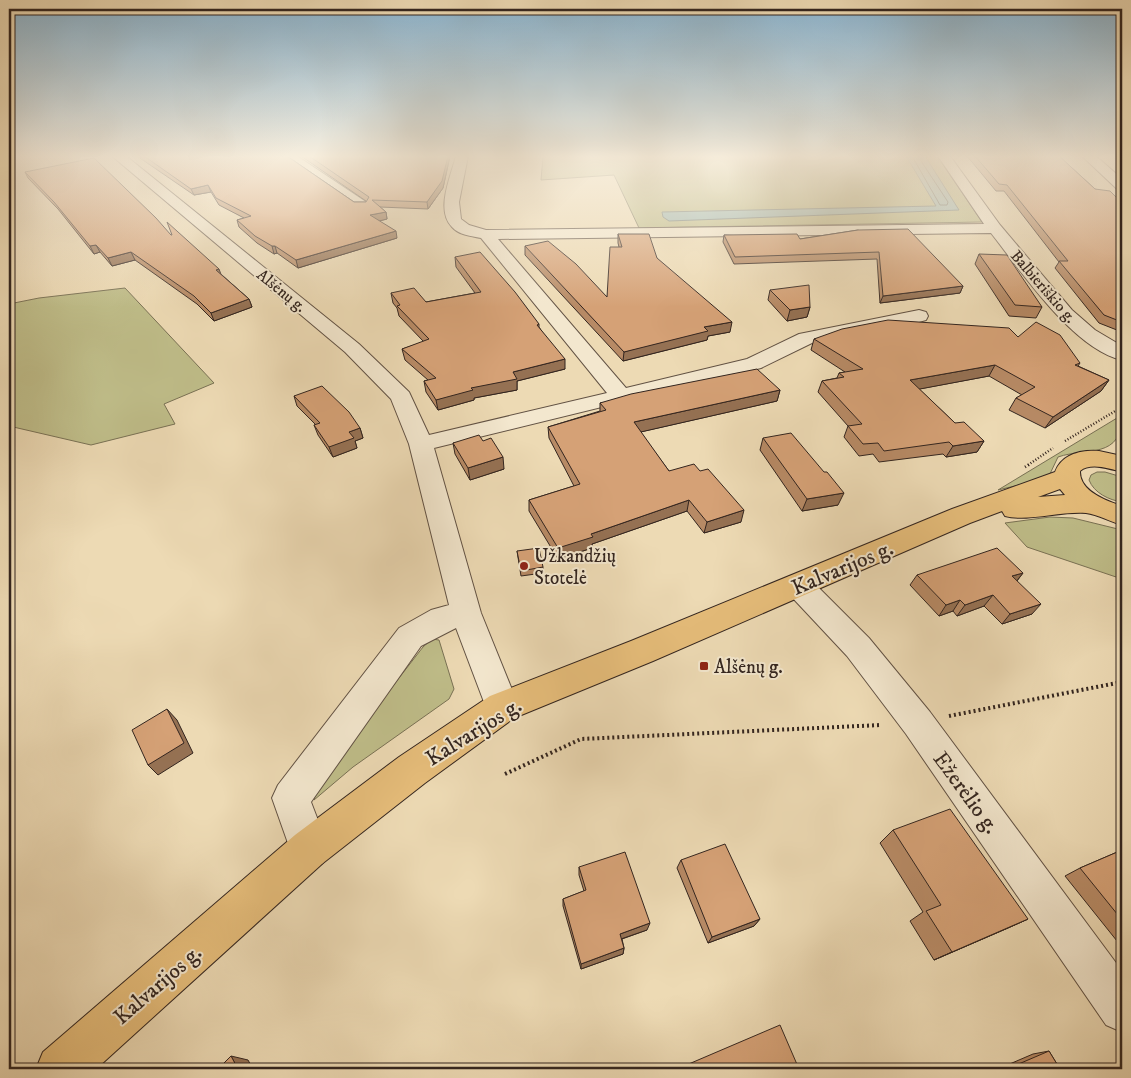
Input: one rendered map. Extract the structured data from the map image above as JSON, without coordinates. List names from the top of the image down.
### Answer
{
  "streets": {
    "main road": ["Kalvarijos g."],
    "street": ["Balbieriškio g.", "Alšėnų g.", "Ežerėlio g."]
  },
  "crossings": [
    ["Alšėnų g.", "Kalvarijos g."],
    ["Kalvarijos g.", "Ežerėlio g."]
  ],
  "places": {
    "other": ["Užkandžių Stotelė"],
    "transit": ["Alšėnų g."]
  }
}
